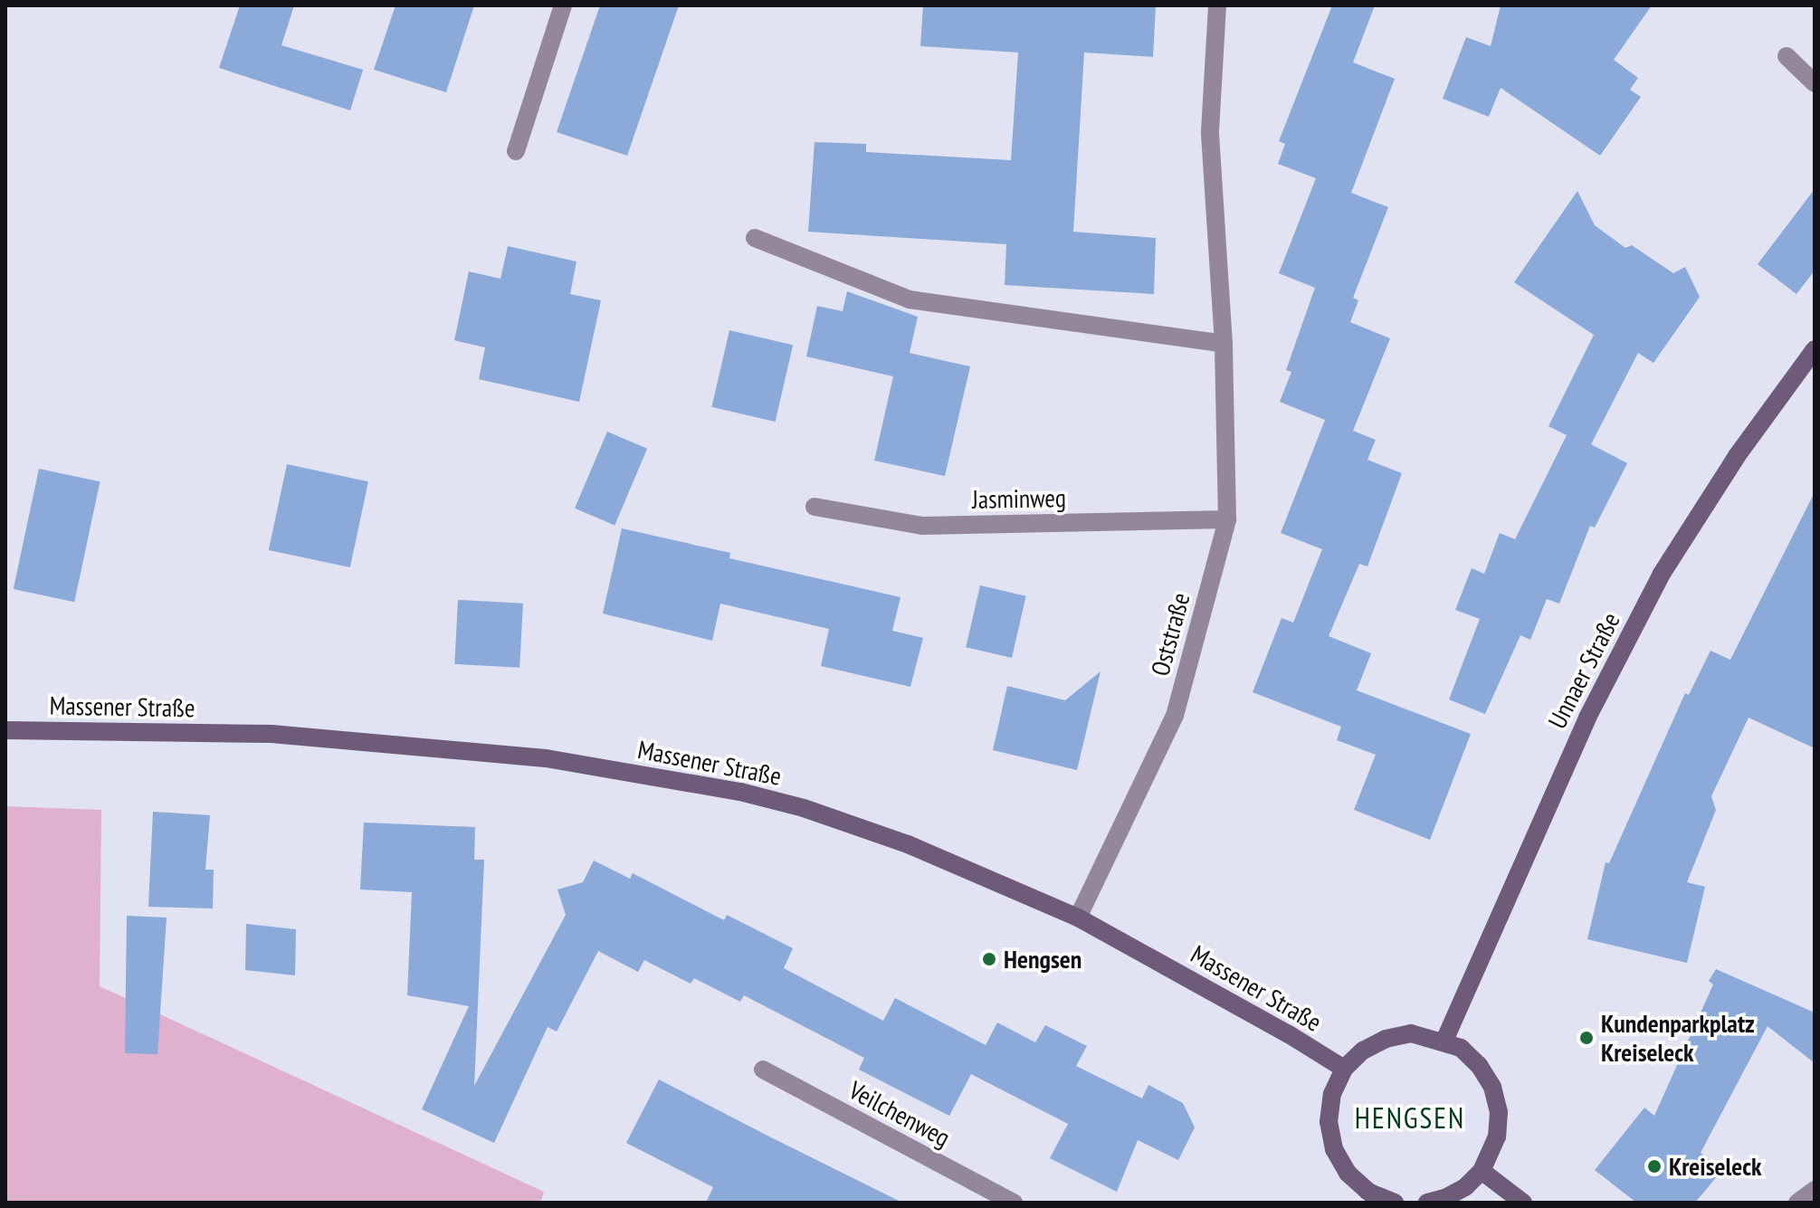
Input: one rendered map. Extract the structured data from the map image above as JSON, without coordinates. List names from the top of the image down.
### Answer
{
  "streets": {
    "main road": ["Unnaer Straße", "Massener Straße"],
    "street": ["Jasminweg", "Oststraße", "Veilchenweg"]
  },
  "crossings": [
    ["Jasminweg", "Oststraße"],
    ["Oststraße", "Massener Straße"]
  ],
  "districts": ["HENGSEN"],
  "places": ["Hengsen", "Kundenparkplatz Kreiseleck", "Kreiseleck"]
}
